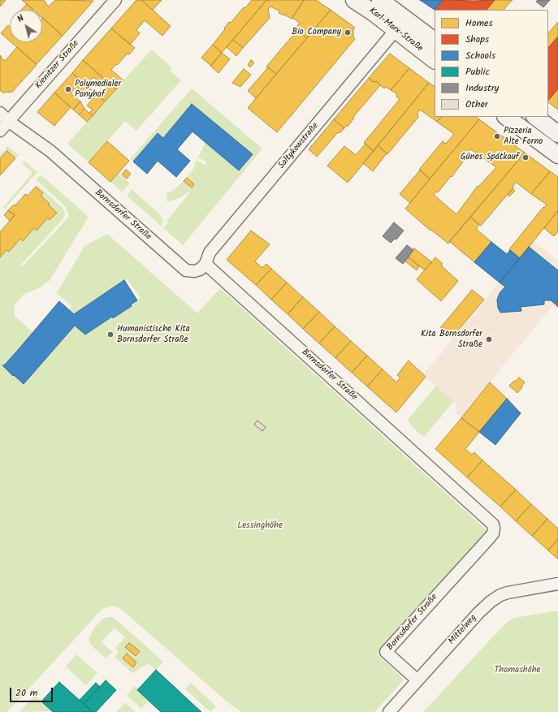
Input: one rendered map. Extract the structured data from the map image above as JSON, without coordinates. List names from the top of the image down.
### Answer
{
  "streets": {
    "main road": ["Karl-Marx-Straße"],
    "street": [
      "Kienitzer Straße",
      "Saltykowstraße",
      "Bornsdorfer Straße",
      "Mittelweg"
    ]
  },
  "crossings": [
    ["Karl-Marx-Straße", "Saltykowstraße"],
    ["Kienitzer Straße", "Bornsdorfer Straße"],
    ["Saltykowstraße", "Bornsdorfer Straße"],
    ["Bornsdorfer Straße", "Mittelweg"]
  ],
  "parks": ["Lessinghöhe", "Thomashöhe"],
  "places": [
    "Bio Company",
    "Polymedialer Ponyhof",
    "Pizzeria Alte Forno",
    "Günes Spätkauf",
    "Humanistische Kita Bornsdorfer Straße",
    "Kita Bornsdorfer Straße"
  ],
  "legend": [
    "Homes",
    "Shops",
    "Schools",
    "Public",
    "Industry",
    "Other"
  ],
  "scale_bar": "20 m",
  "north": "top left"
}
